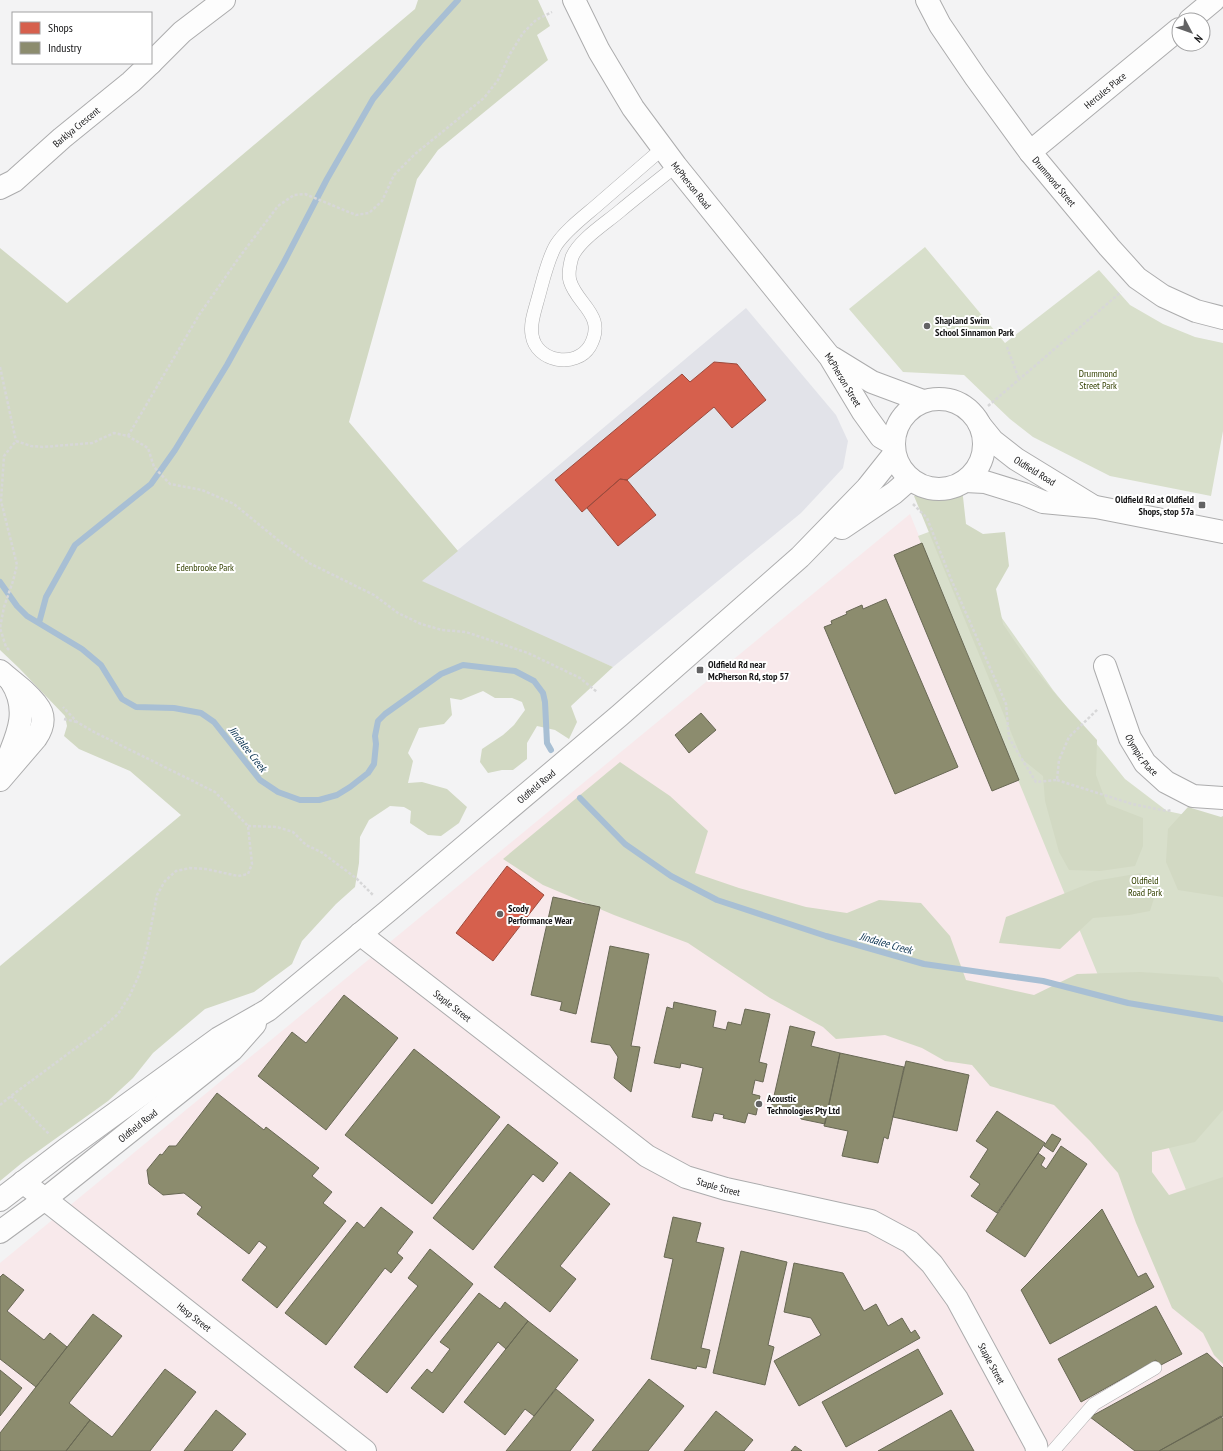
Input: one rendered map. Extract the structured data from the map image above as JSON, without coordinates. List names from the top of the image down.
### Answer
{
  "streets": {
    "street": [
      "Hercules Place",
      "Barklya Crescent",
      "Drummond Street",
      "McPherson Road",
      "McPherson Street",
      "Oldfield Road",
      "Olympic Place",
      "Staple Street",
      "Hasp Street"
    ]
  },
  "crossings": [
    ["Hercules Place", "Drummond Street"],
    ["McPherson Road", "McPherson Street"],
    ["McPherson Street", "Oldfield Road"],
    ["Oldfield Road", "Staple Street"],
    ["Oldfield Road", "Hasp Street"]
  ],
  "water": ["Jindalee Creek"],
  "parks": ["Drummond Street Park", "Edenbrooke Park", "Oldfield Road Park"],
  "places": {
    "other": ["Shapland Swim School Sinnamon Park", "Scody Performance Wear", "Acoustic Technologies Pty Ltd"],
    "transit": ["Oldfield Rd at Oldfield Shops, stop 57a", "Oldfield Rd near McPherson Rd, stop 57"]
  },
  "legend": ["Shops", "Industry"],
  "north": "bottom right"
}
